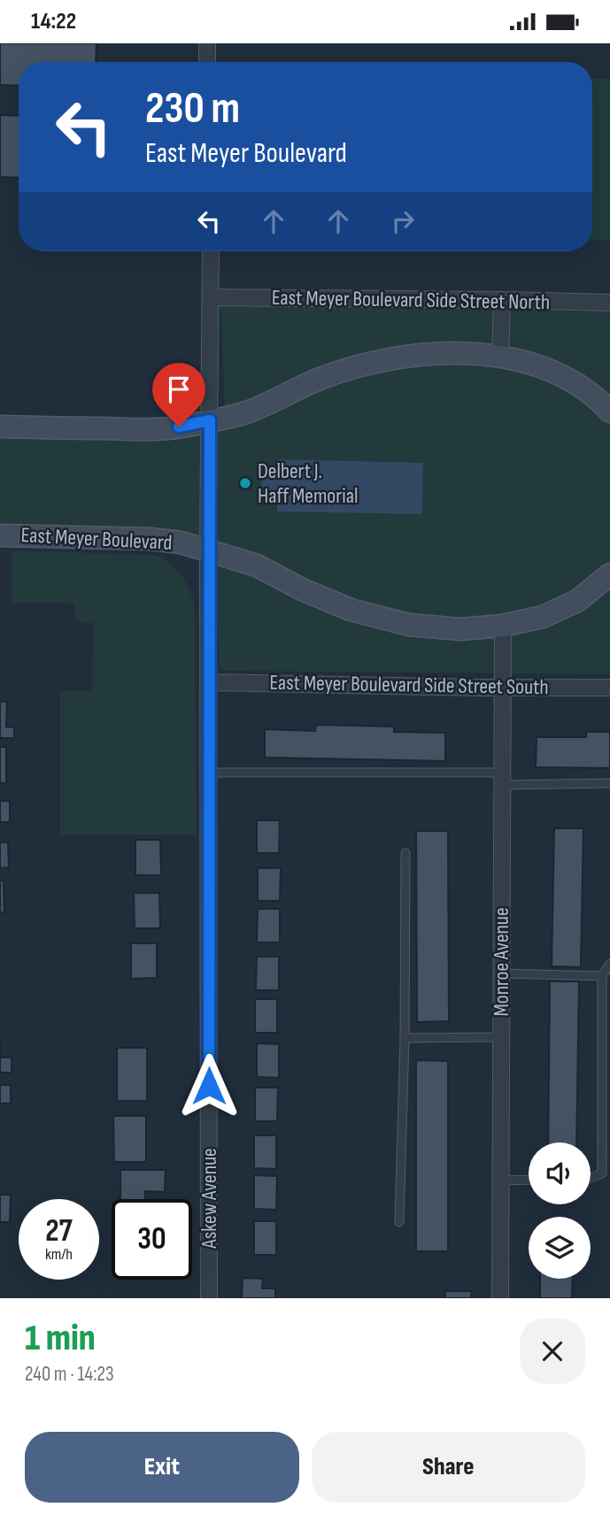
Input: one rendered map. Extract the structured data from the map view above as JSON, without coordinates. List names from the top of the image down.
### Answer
{
  "streets": {
    "main road": ["East Meyer Boulevard"],
    "street": [
      "East Meyer Boulevard Side Street North",
      "East Meyer Boulevard Side Street South",
      "Monroe Avenue",
      "Askew Avenue"
    ]
  },
  "crossings": [
    ["East Meyer Boulevard Side Street North", "Askew Avenue"],
    ["East Meyer Boulevard", "Monroe Avenue"],
    ["East Meyer Boulevard", "Askew Avenue"],
    ["East Meyer Boulevard Side Street South", "Monroe Avenue"],
    ["East Meyer Boulevard Side Street South", "Askew Avenue"]
  ],
  "places": ["Delbert J. Haff Memorial"],
  "page": {
    "status": "14:22",
    "turn": ["230 m", "East Meyer Boulevard"],
    "speed": "27 km/h",
    "limit": "30",
    "heading": ["1 min", "240 m · 14:23"],
    "buttons": ["Exit", "Share"]
  }
}
